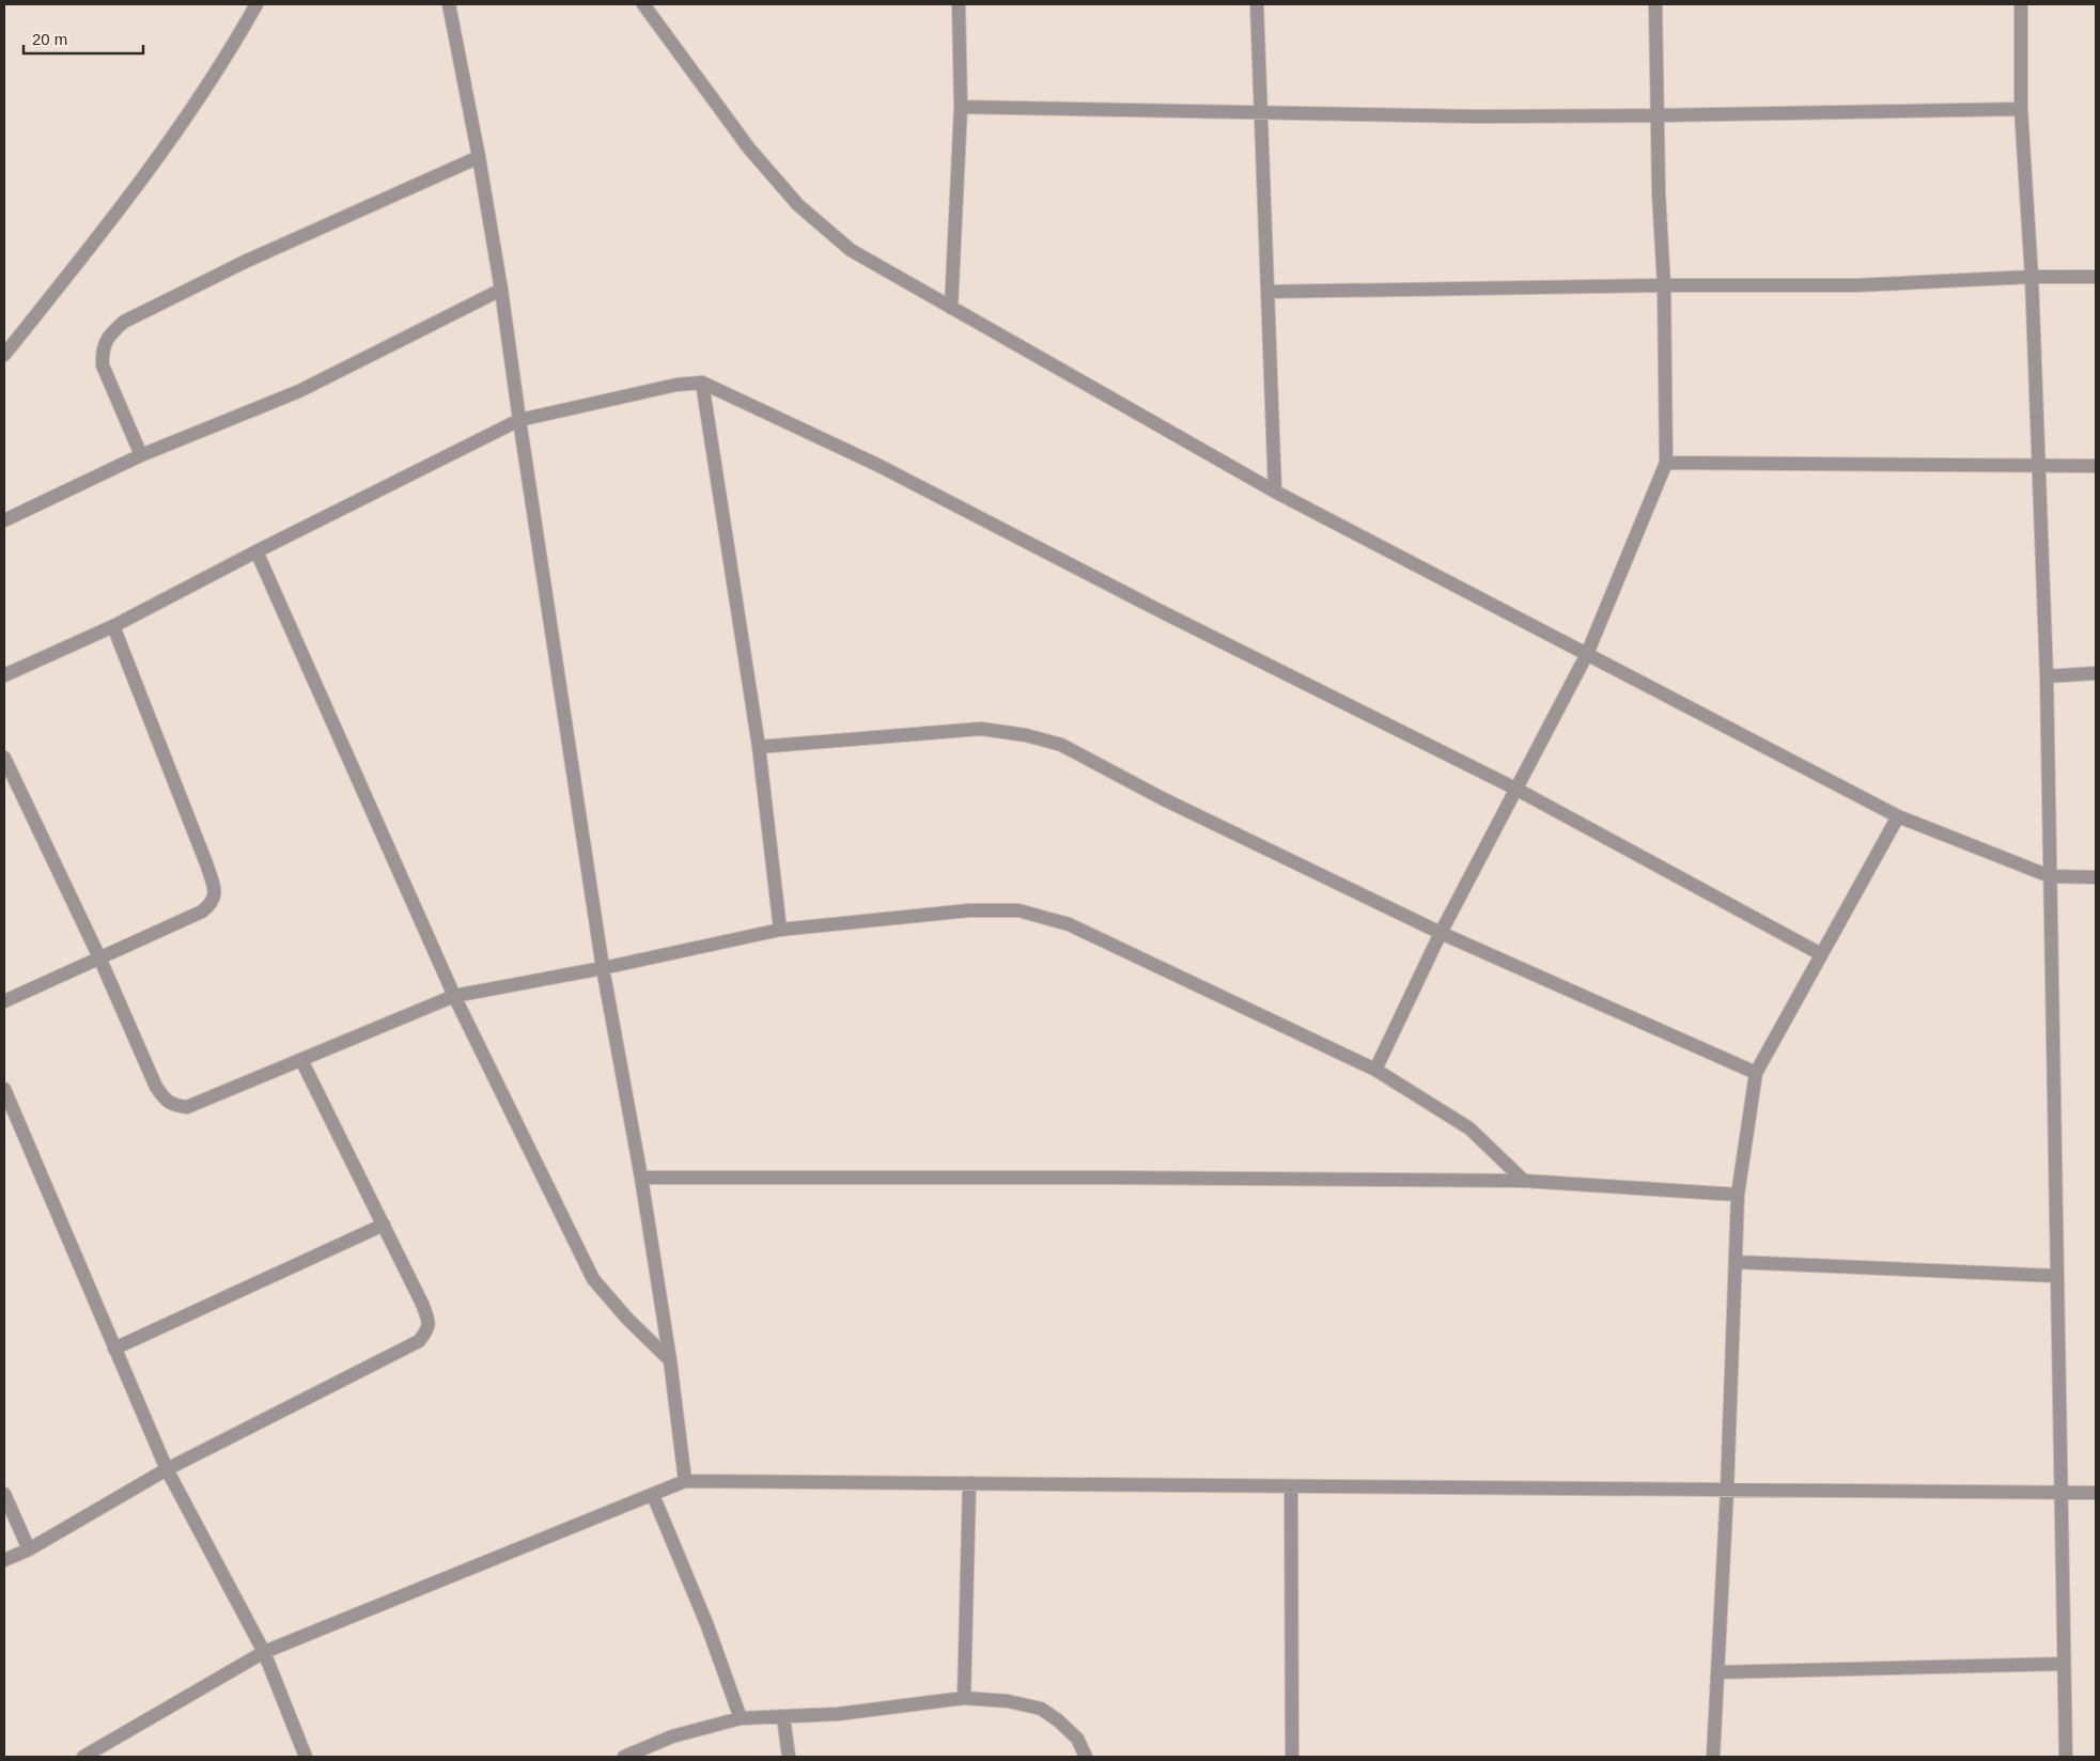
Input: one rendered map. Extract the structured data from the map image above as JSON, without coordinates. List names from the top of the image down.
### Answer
{
  "scale_bar": "20 m"
}
